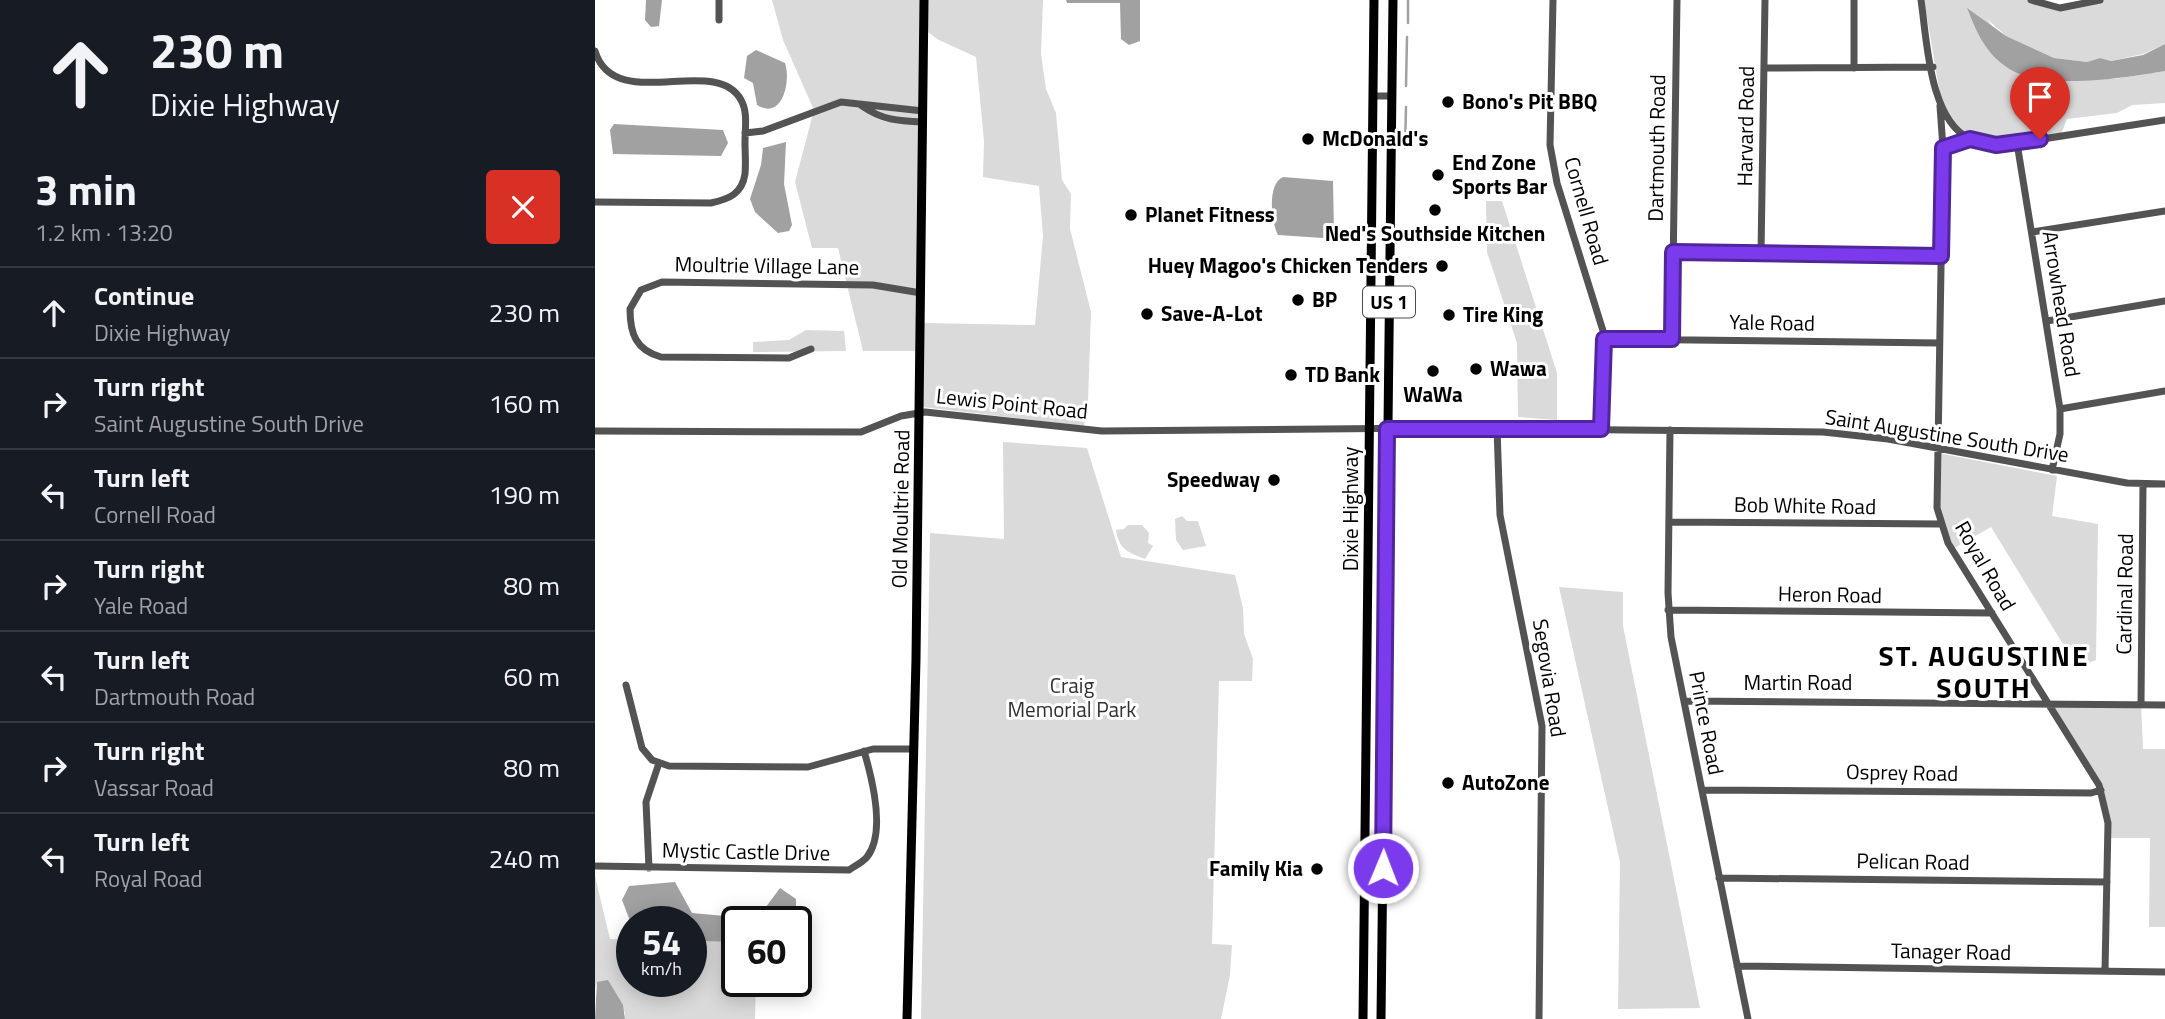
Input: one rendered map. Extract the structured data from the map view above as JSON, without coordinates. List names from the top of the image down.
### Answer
{
  "streets": {
    "main road": ["US 1", "Old Moultrie Road", "Dixie Highway"],
    "street": [
      "Harvard Road",
      "Dartmouth Road",
      "Cornell Road",
      "Moultrie Village Lane",
      "Arrowhead Road",
      "Yale Road",
      "Lewis Point Road",
      "Saint Augustine South Drive",
      "Bob White Road",
      "Royal Road",
      "Cardinal Road",
      "Heron Road",
      "Segovia Road",
      "Martin Road",
      "Prince Road",
      "Osprey Road",
      "Mystic Castle Drive",
      "Pelican Road",
      "Tanager Road"
    ]
  },
  "crossings": [
    ["Dartmouth Road", "Yale Road"],
    ["Cornell Road", "Yale Road"],
    ["Cornell Road", "Saint Augustine South Drive"],
    ["Moultrie Village Lane", "Old Moultrie Road"],
    ["US 1", "Dixie Highway"],
    ["Arrowhead Road", "Saint Augustine South Drive"],
    ["Yale Road", "Royal Road"],
    ["Lewis Point Road", "Saint Augustine South Drive"],
    ["Lewis Point Road", "Old Moultrie Road"],
    ["Lewis Point Road", "Dixie Highway"],
    ["Saint Augustine South Drive", "Dixie Highway"],
    ["Saint Augustine South Drive", "Royal Road"],
    ["Saint Augustine South Drive", "Cardinal Road"],
    ["Saint Augustine South Drive", "Segovia Road"],
    ["Saint Augustine South Drive", "Prince Road"],
    ["Bob White Road", "Royal Road"],
    ["Bob White Road", "Prince Road"],
    ["Royal Road", "Heron Road"],
    ["Royal Road", "Martin Road"],
    ["Royal Road", "Osprey Road"],
    ["Royal Road", "Pelican Road"],
    ["Royal Road", "Tanager Road"],
    ["Cardinal Road", "Martin Road"],
    ["Heron Road", "Prince Road"],
    ["Martin Road", "Prince Road"],
    ["Prince Road", "Osprey Road"],
    ["Prince Road", "Pelican Road"],
    ["Prince Road", "Tanager Road"]
  ],
  "districts": ["ST. AUGUSTINE SOUTH"],
  "parks": ["Craig Memorial Park"],
  "places": [
    "Bono's Pit BBQ",
    "McDonald's",
    "End Zone Sports Bar",
    "Ned's Southside Kitchen",
    "Planet Fitness",
    "Huey Magoo's Chicken Tenders",
    "BP",
    "Save-A-Lot",
    "Tire King",
    "Wawa",
    "WaWa",
    "TD Bank",
    "Speedway",
    "AutoZone",
    "Family Kia"
  ],
  "page": {
    "turn": ["230 m", "Dixie Highway"],
    "heading": ["3 min", "1.2 km · 13:20"],
    "list": [
      {
        "name": "Continue",
        "note": "Dixie Highway",
        "value": "230 m"
      },
      {
        "name": "Turn right",
        "note": "Saint Augustine South Drive",
        "value": "160 m"
      },
      {
        "name": "Turn left",
        "note": "Cornell Road",
        "value": "190 m"
      },
      {
        "name": "Turn right",
        "note": "Yale Road",
        "value": "80 m"
      },
      {
        "name": "Turn left",
        "note": "Dartmouth Road",
        "value": "60 m"
      },
      {
        "name": "Turn right",
        "note": "Vassar Road",
        "value": "80 m"
      },
      {
        "name": "Turn left",
        "note": "Royal Road",
        "value": "240 m"
      }
    ],
    "speed": "54 km/h",
    "limit": "60"
  }
}
